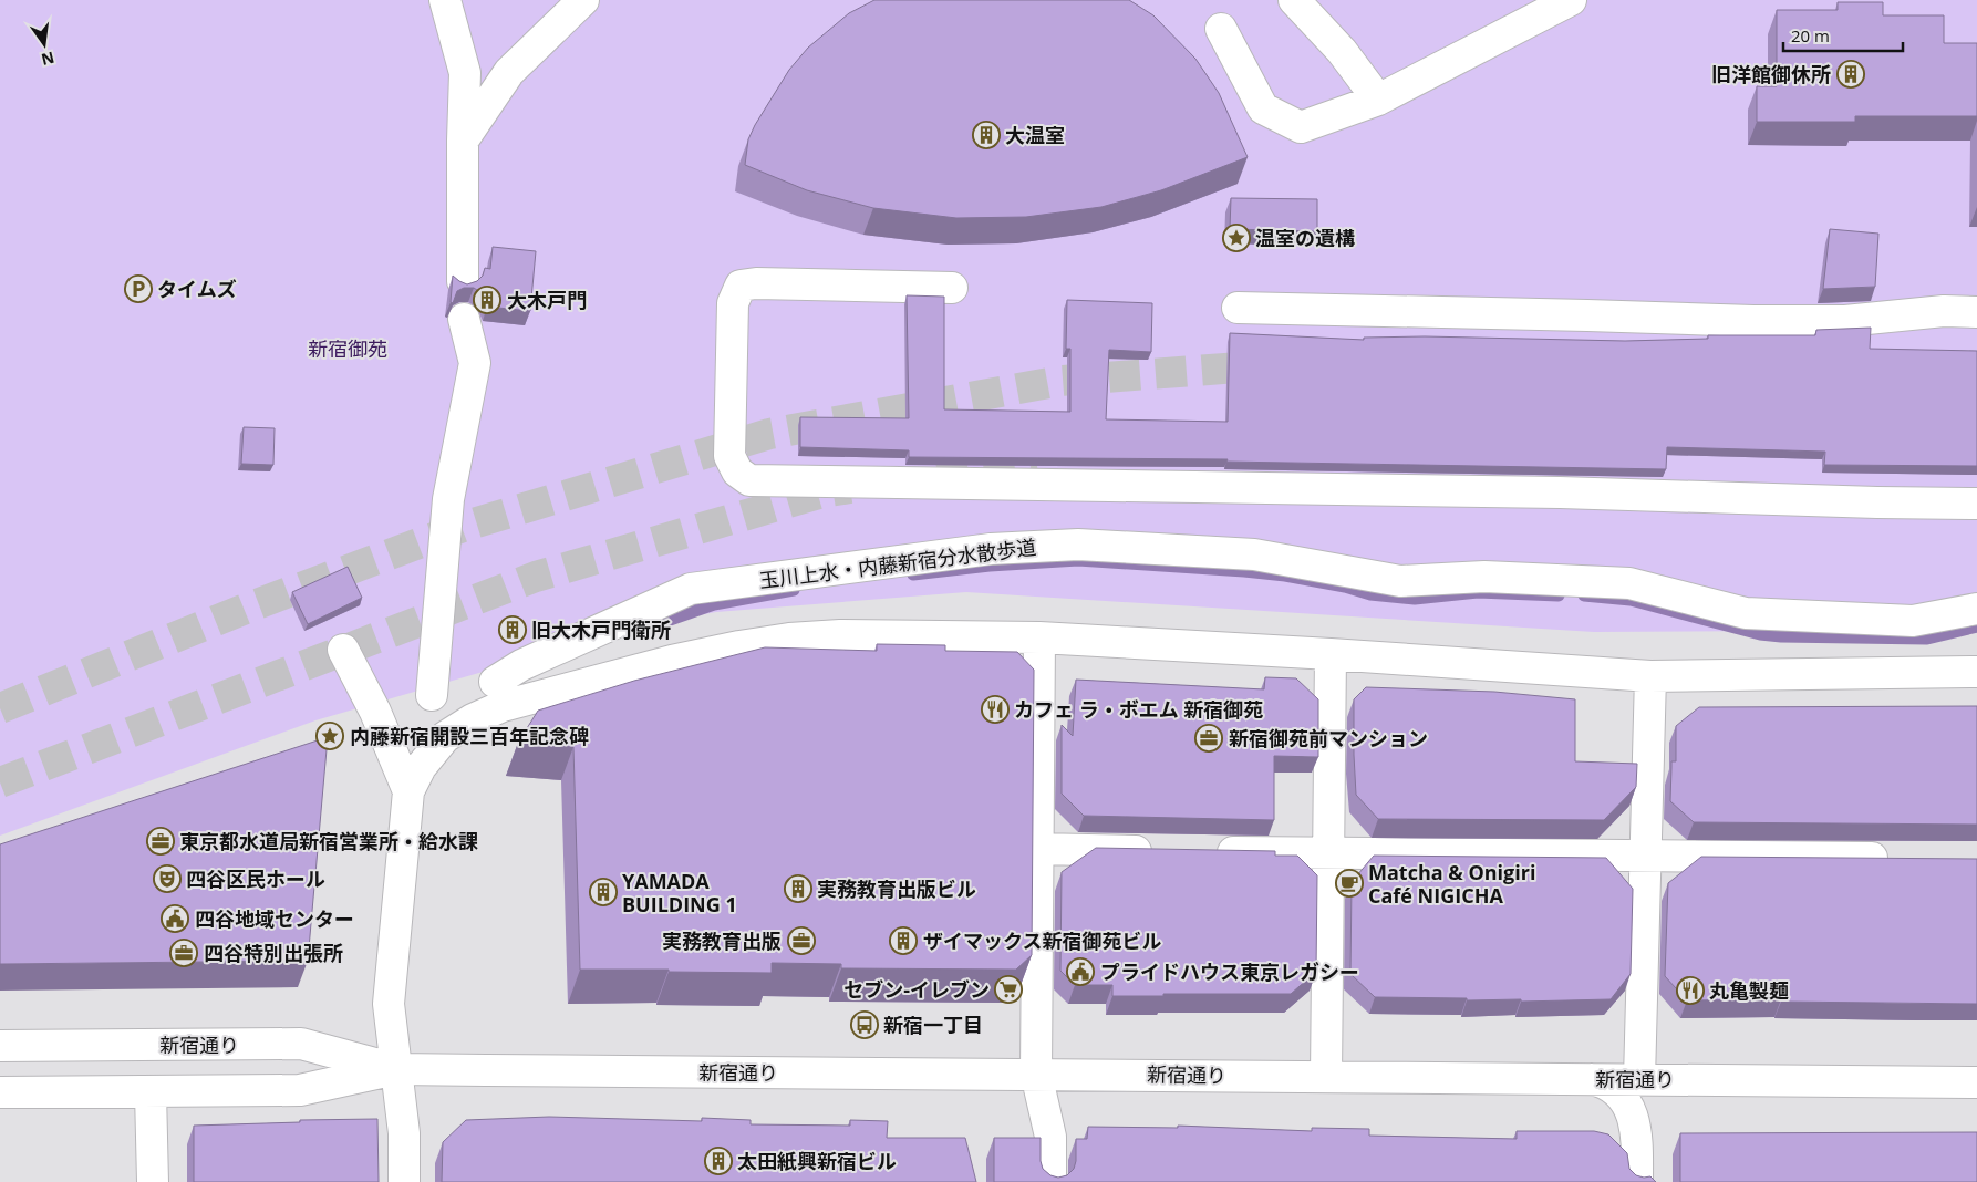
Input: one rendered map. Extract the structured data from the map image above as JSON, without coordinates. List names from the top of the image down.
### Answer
{
  "streets": {
    "street": ["玉川上水・内藤新宿分水散歩道", "新宿通り"]
  },
  "parks": ["新宿御苑"],
  "places": {
    "building": [
      "旧洋館御休所",
      "大温室",
      "大木戸門",
      "旧大木戸門衛所",
      "実務教育出版ビル",
      "YAMADA BUILDING 1",
      "ザイマックス新宿御苑ビル",
      "太田紙興新宿ビル"
    ],
    "place": ["温室の遺構", "内藤新宿開設三百年記念碑"],
    "parking": ["タイムズ"],
    "restaurant": ["カフェ ラ・ボエム 新宿御苑", "丸亀製麺"],
    "office": [
      "新宿御苑前マンション",
      "東京都水道局新宿営業所・給水課",
      "実務教育出版",
      "四谷特別出張所"
    ],
    "theatre": ["四谷区民ホール"],
    "cafe": ["Matcha & Onigiri Café NIGICHA"],
    "public building": ["四谷地域センター", "プライドハウス東京レガシー"],
    "supermarket": ["セブン-イレブン"],
    "bus stop": ["新宿一丁目"]
  },
  "scale_bar": "20 m",
  "north": "bottom"
}
